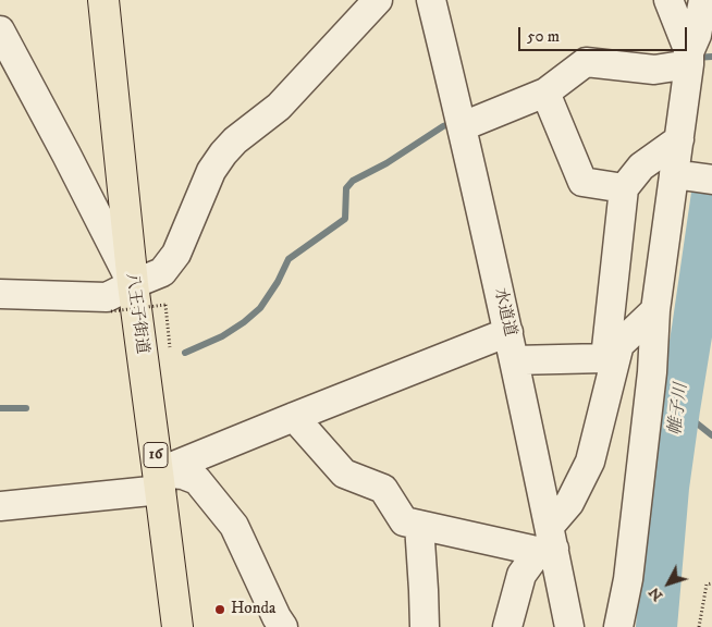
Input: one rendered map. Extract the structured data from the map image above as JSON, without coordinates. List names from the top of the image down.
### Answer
{
  "streets": {
    "highway": ["八王子街道", "16"],
    "street": ["水道道"]
  },
  "water": ["帷子川"],
  "places": ["Honda"],
  "scale_bar": "50 m",
  "north": "bottom left"
}
